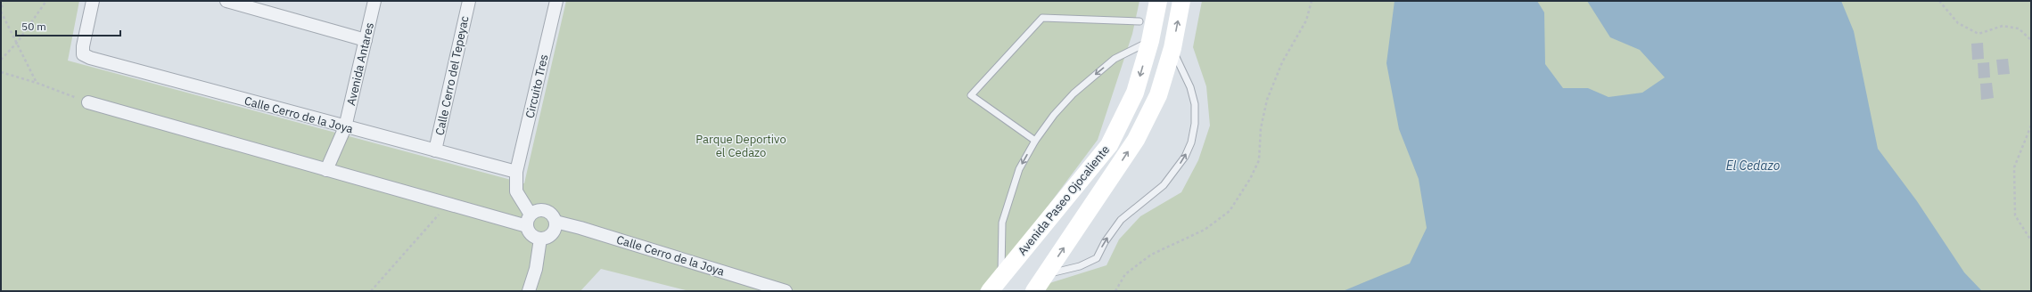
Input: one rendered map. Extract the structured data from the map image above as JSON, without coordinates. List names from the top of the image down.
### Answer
{
  "streets": {
    "main road": ["Avenida Paseo Ojocaliente"],
    "street": [
      "Avenida Antares",
      "Calle Cerro del Tepeyac",
      "Circuito Tres",
      "Calle Cerro de la Joya"
    ]
  },
  "crossings": [
    ["Avenida Antares", "Calle Cerro de la Joya"],
    ["Calle Cerro del Tepeyac", "Calle Cerro de la Joya"],
    ["Circuito Tres", "Calle Cerro de la Joya"]
  ],
  "water": ["El Cedazo"],
  "parks": ["Parque Deportivo el Cedazo"],
  "scale_bar": "50 m"
}
